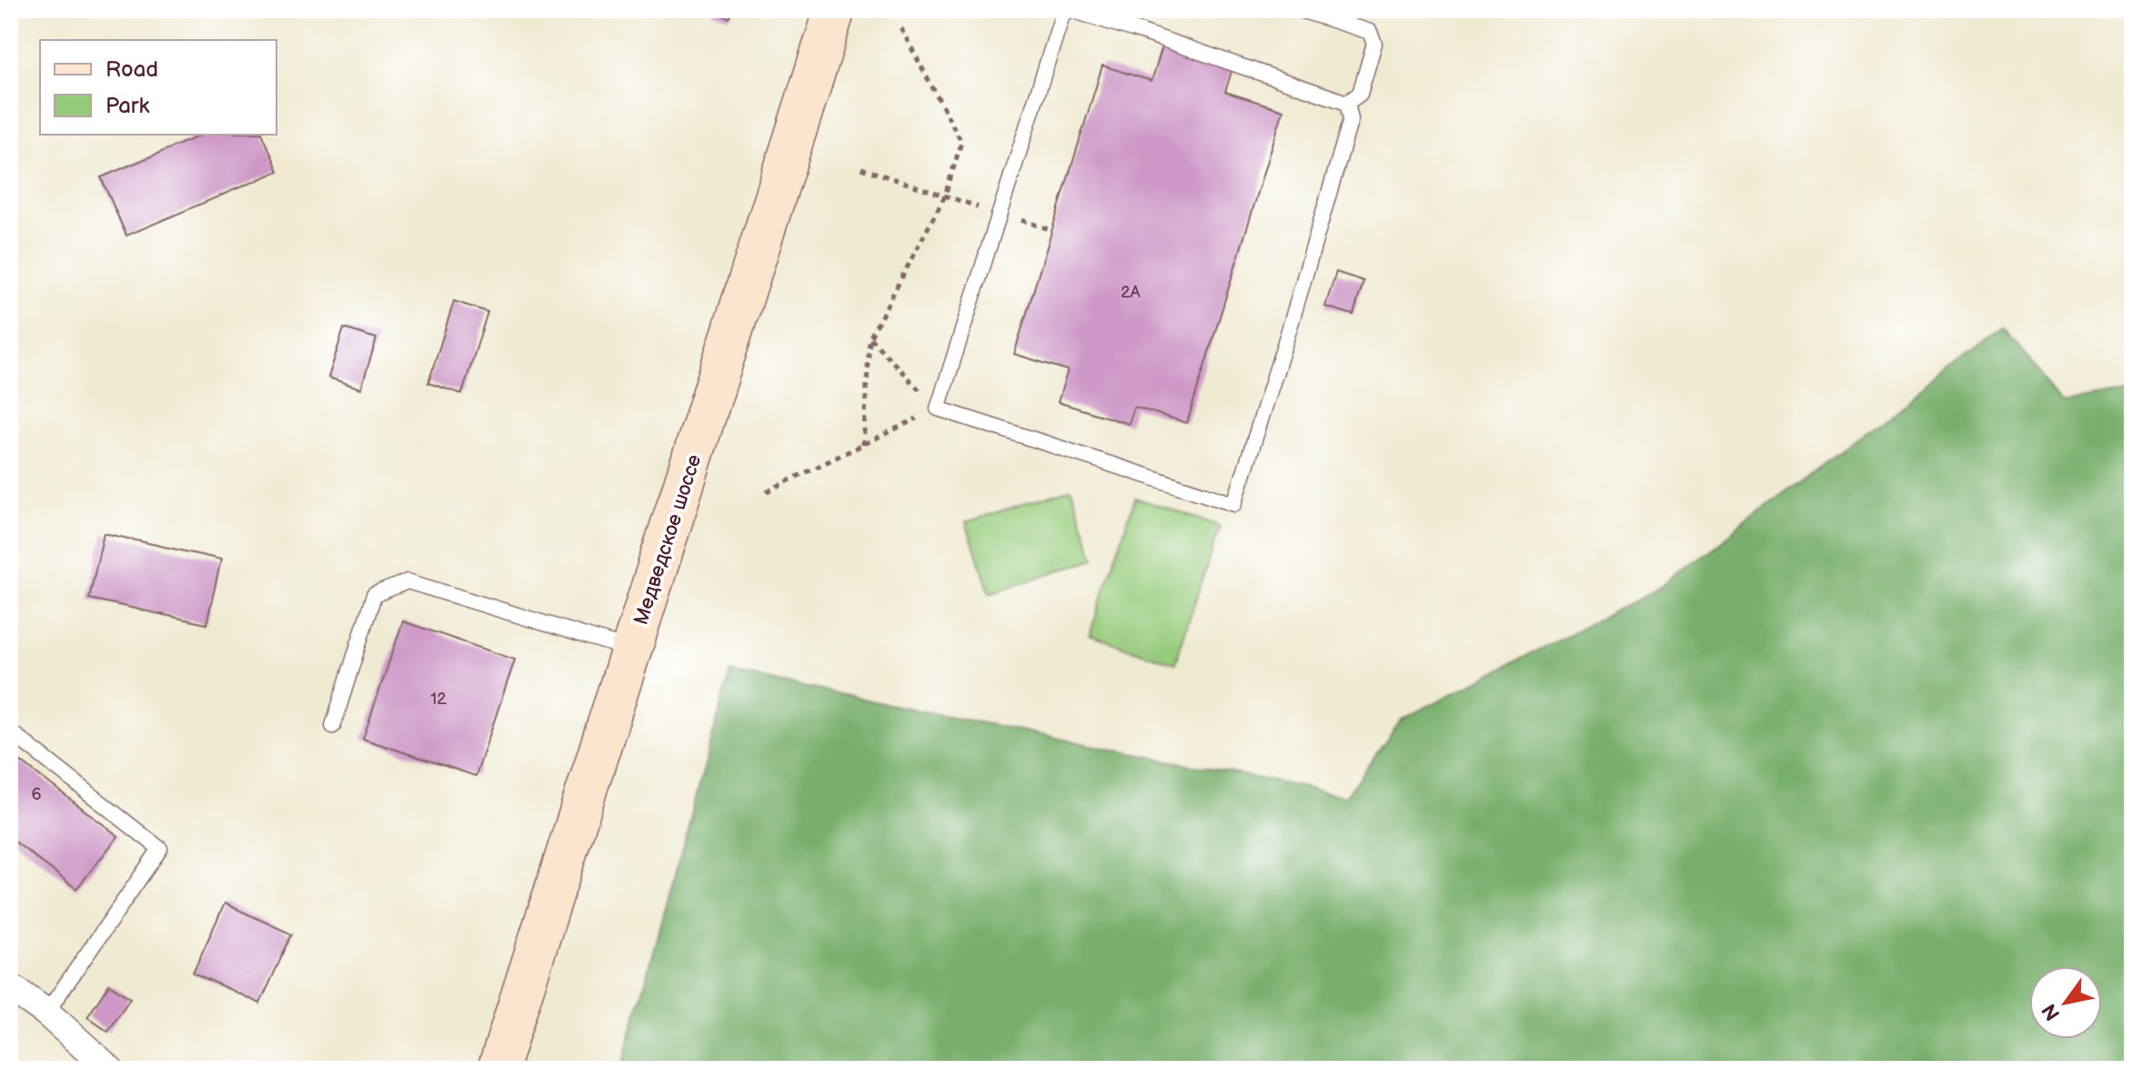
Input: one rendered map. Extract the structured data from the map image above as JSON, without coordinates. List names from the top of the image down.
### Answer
{
  "streets": {
    "main road": ["Медведское шоссе"]
  },
  "house_numbers": ["2А", "12", "6"],
  "legend": ["Road", "Park"],
  "north": "bottom left"
}
